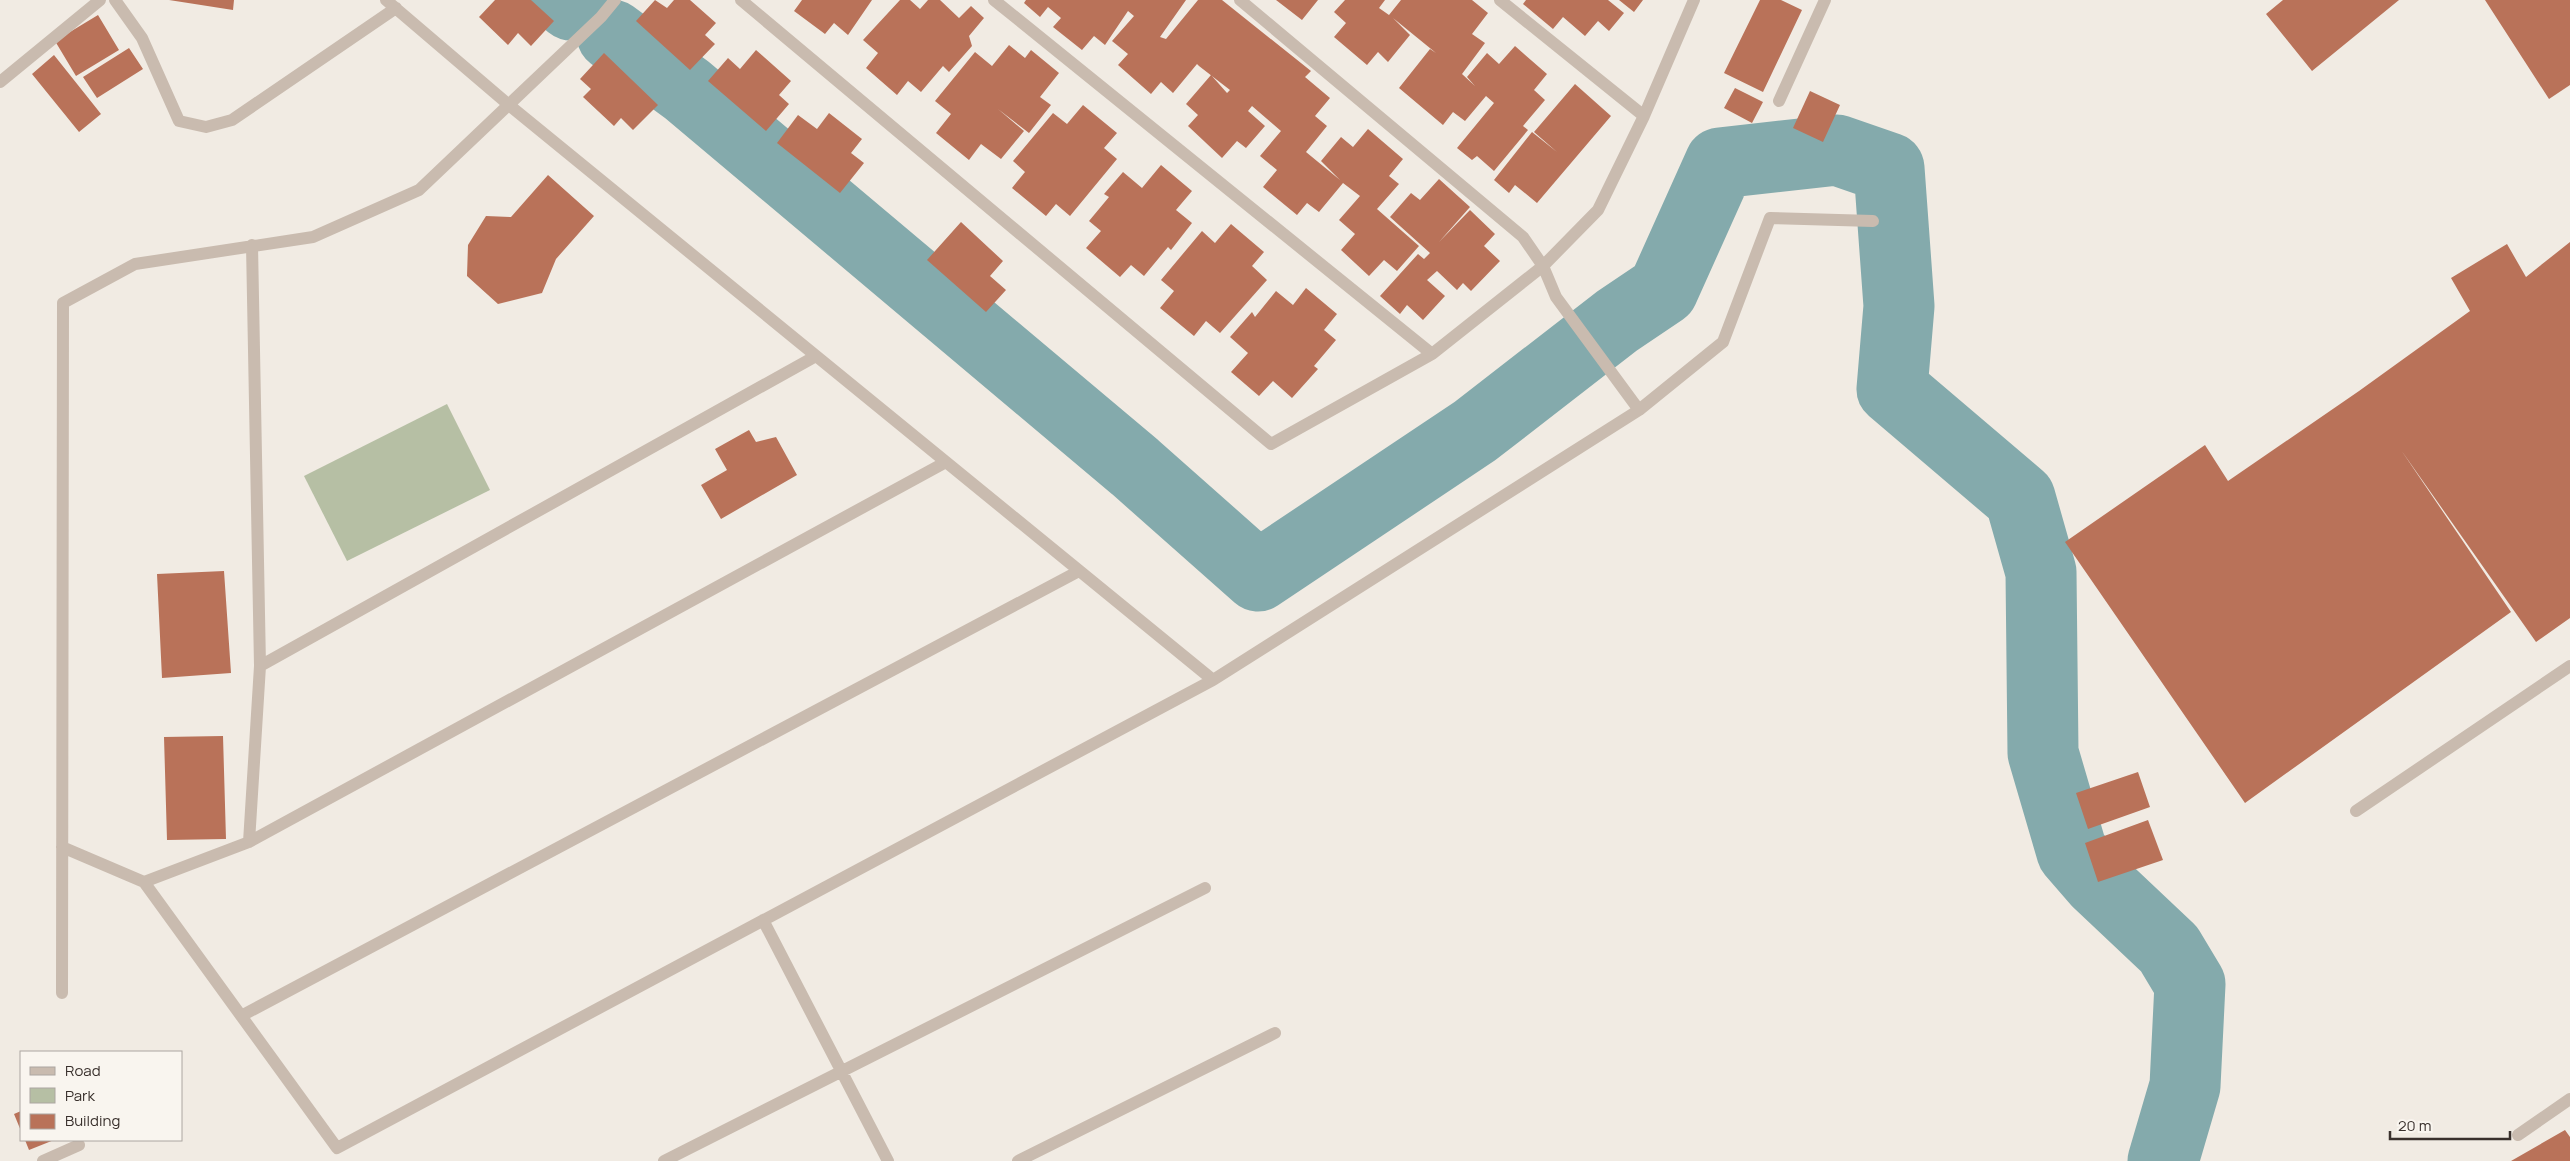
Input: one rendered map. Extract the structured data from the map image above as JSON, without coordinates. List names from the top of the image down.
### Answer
{
  "legend": ["Road", "Park", "Building"],
  "scale_bar": "20 m"
}
